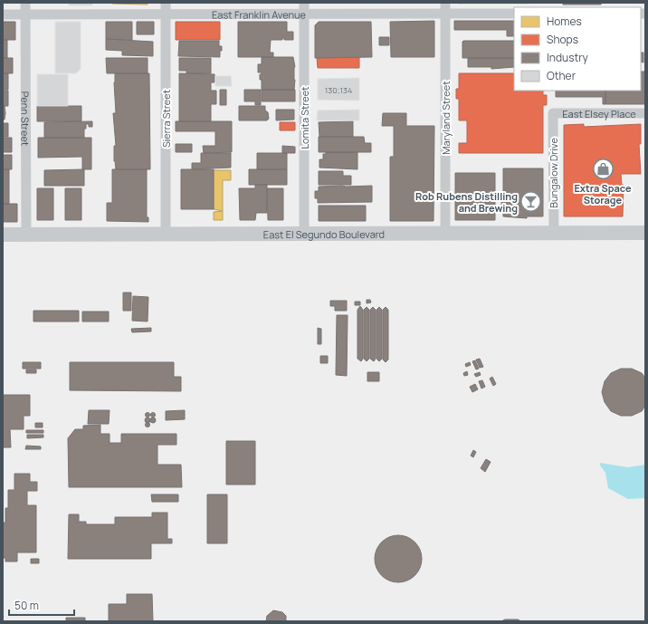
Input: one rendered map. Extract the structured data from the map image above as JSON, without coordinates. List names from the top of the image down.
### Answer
{
  "streets": {
    "main road": ["East El Segundo Boulevard"],
    "street": [
      "East Franklin Avenue",
      "East Elsey Place",
      "Lomita Street",
      "Maryland Street",
      "Penn Street",
      "Sierra Street",
      "Bungalow Drive"
    ]
  },
  "crossings": [
    ["East Franklin Avenue", "Lomita Street"],
    ["East Franklin Avenue", "Maryland Street"],
    ["East Franklin Avenue", "Penn Street"],
    ["East Franklin Avenue", "Sierra Street"],
    ["East Elsey Place", "Bungalow Drive"],
    ["Lomita Street", "East El Segundo Boulevard"],
    ["Maryland Street", "East El Segundo Boulevard"],
    ["Penn Street", "East El Segundo Boulevard"],
    ["Sierra Street", "East El Segundo Boulevard"],
    ["Bungalow Drive", "East El Segundo Boulevard"]
  ],
  "places": {
    "shop": ["Extra Space Storage"],
    "bar": ["Rob Rubens Distilling and Brewing"]
  },
  "house_numbers": ["130;134"],
  "legend": [
    "Homes",
    "Shops",
    "Industry",
    "Other"
  ],
  "scale_bar": "50 m"
}
